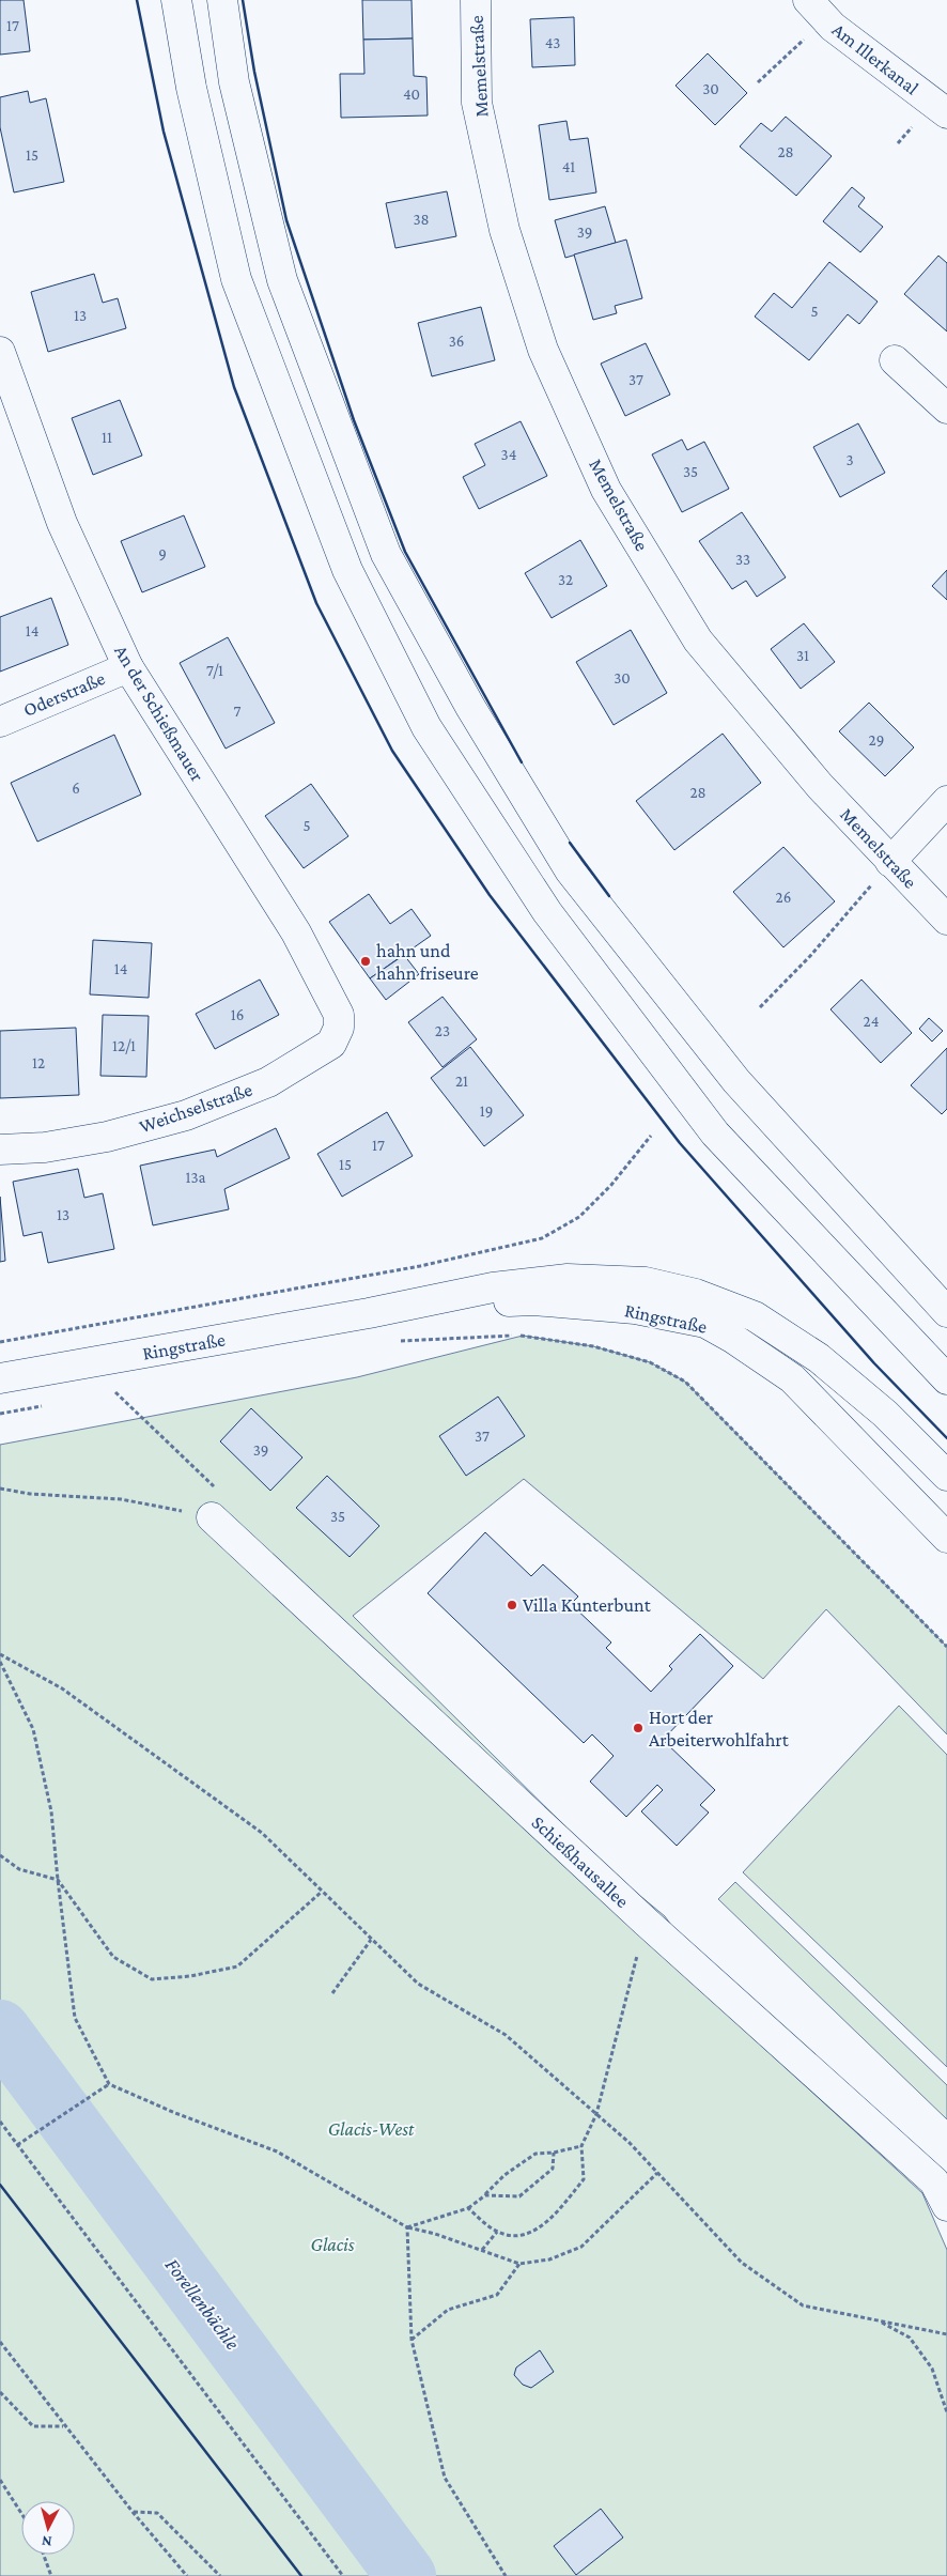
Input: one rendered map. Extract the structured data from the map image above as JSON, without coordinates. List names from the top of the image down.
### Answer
{
  "streets": {
    "main road": [
      "Am Illerkanal",
      "Memelstraße",
      "Oderstraße",
      "An der Schießmauer",
      "Weichselstraße",
      "Ringstraße",
      "Schießhausallee"
    ]
  },
  "crossings": [
    ["Oderstraße", "An der Schießmauer"],
    ["An der Schießmauer", "Weichselstraße"]
  ],
  "water": ["Forellenbächle"],
  "parks": ["Glacis-West", "Glacis"],
  "places": ["hahn und hahn friseure", "Villa Kunterbunt", "Hort der Arbeiterwohlfahrt"],
  "house_numbers": [
    "17",
    "43",
    "30",
    "40",
    "28",
    "15",
    "41",
    "38",
    "39",
    "5",
    "13",
    "36",
    "37",
    "11",
    "34",
    "3",
    "35",
    "9",
    "33",
    "32",
    "14",
    "31",
    "7/1",
    "30",
    "7",
    "29",
    "6",
    "28",
    "5",
    "26",
    "14",
    "16",
    "24",
    "23",
    "12/1",
    "12",
    "21",
    "19",
    "17",
    "15",
    "13a",
    "13",
    "37",
    "39",
    "35"
  ],
  "north": "bottom"
}
